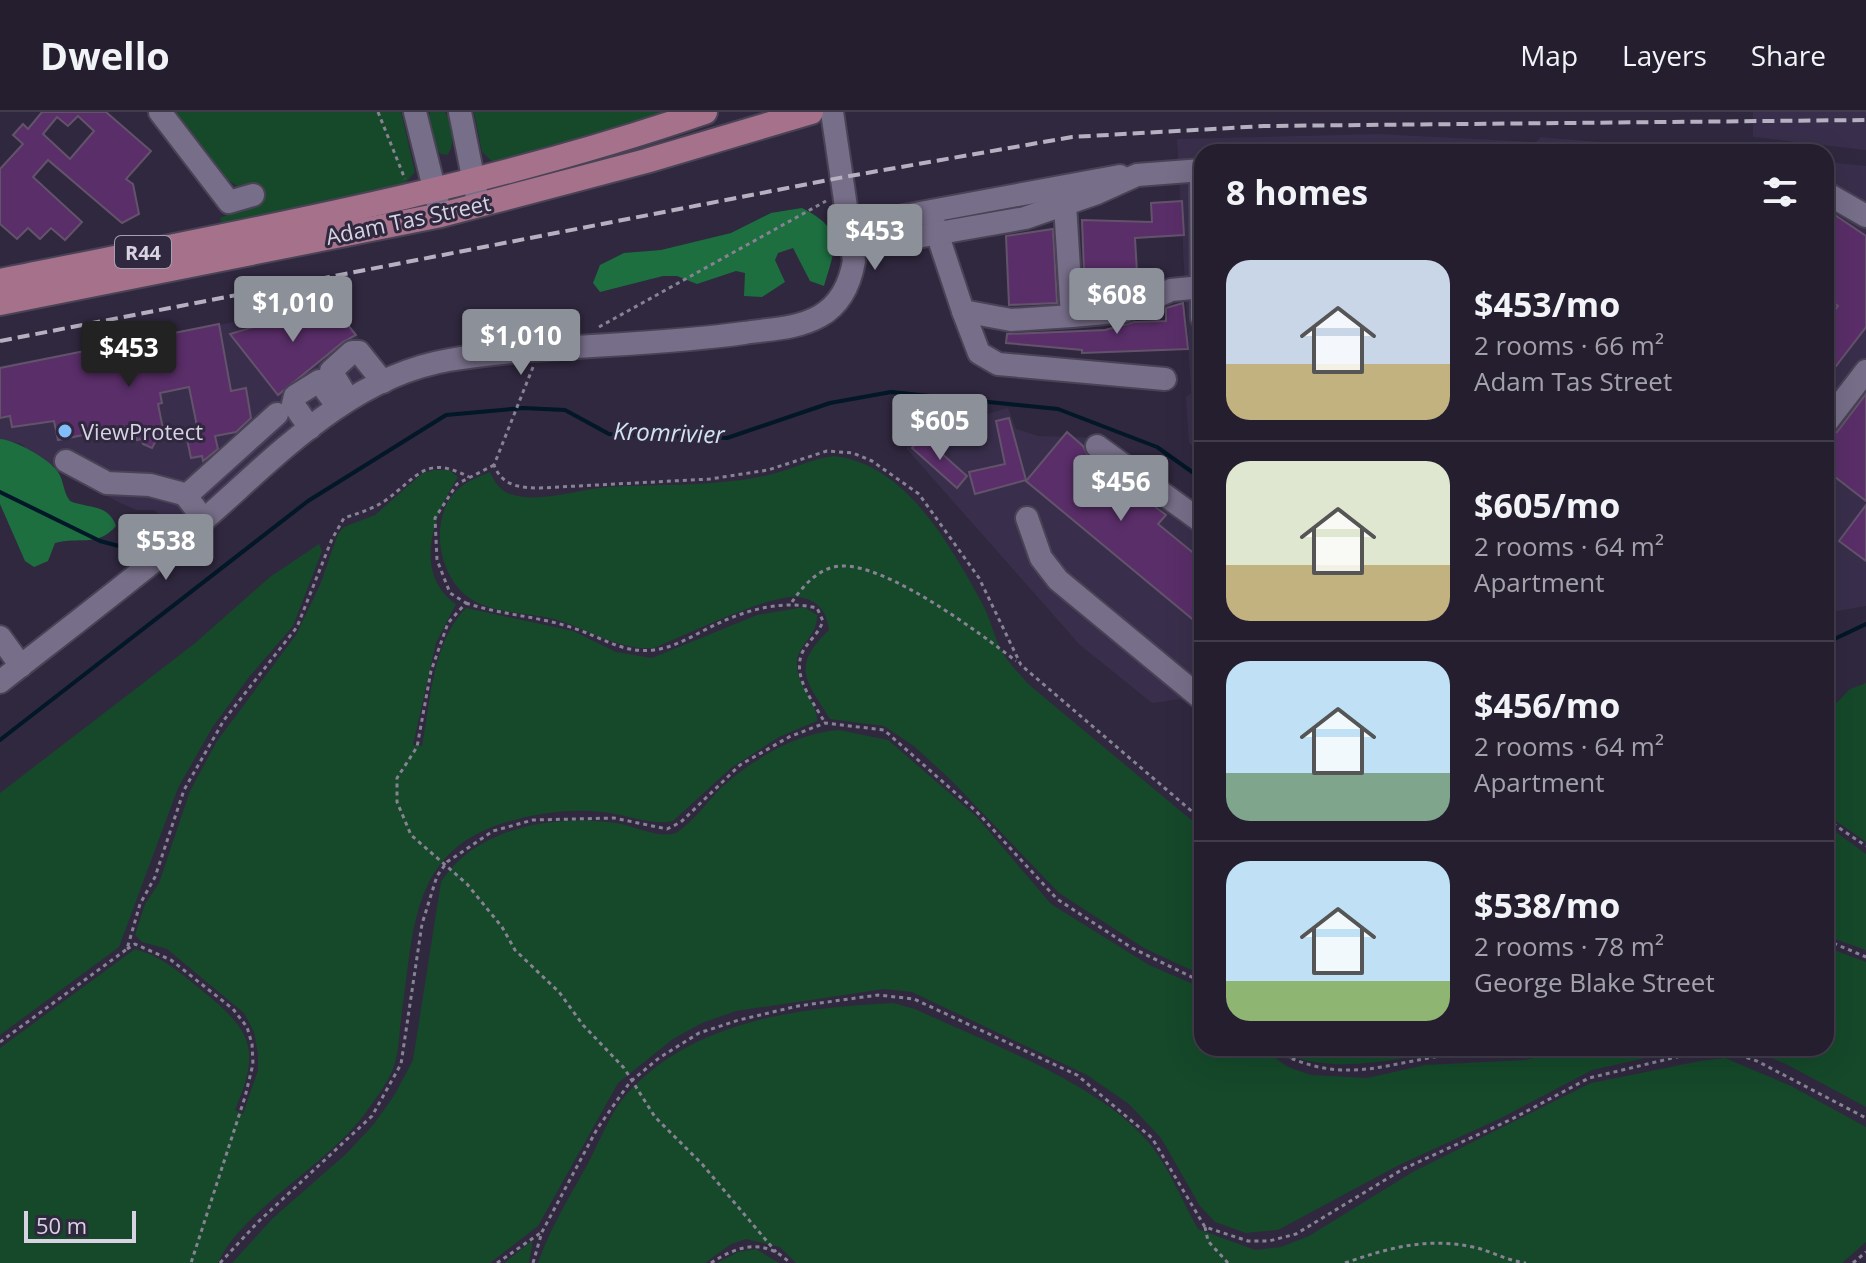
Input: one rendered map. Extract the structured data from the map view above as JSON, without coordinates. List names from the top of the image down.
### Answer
{
  "streets": {
    "main road": ["Adam Tas Street", "R44"]
  },
  "water": ["Kromrivier"],
  "places": ["ViewProtect"],
  "scale_bar": "50 m",
  "page": {
    "header": "Dwello",
    "nav": ["Map", "Layers", "Share"],
    "heading": "8 homes",
    "price": [
      "$453",
      "$608",
      "$1,010",
      "$1,010",
      "$453",
      "$605",
      "$456",
      "$538"
    ],
    "list": [
      {
        "name": "$453/mo",
        "note": "2 rooms · 66 m² · Adam Tas Street"
      },
      {
        "name": "$605/mo",
        "note": "2 rooms · 64 m² · Apartment"
      },
      {
        "name": "$456/mo",
        "note": "2 rooms · 64 m² · Apartment"
      },
      {
        "name": "$538/mo",
        "note": "2 rooms · 78 m² · George Blake Street"
      }
    ],
    "scale": "50 m"
  }
}
